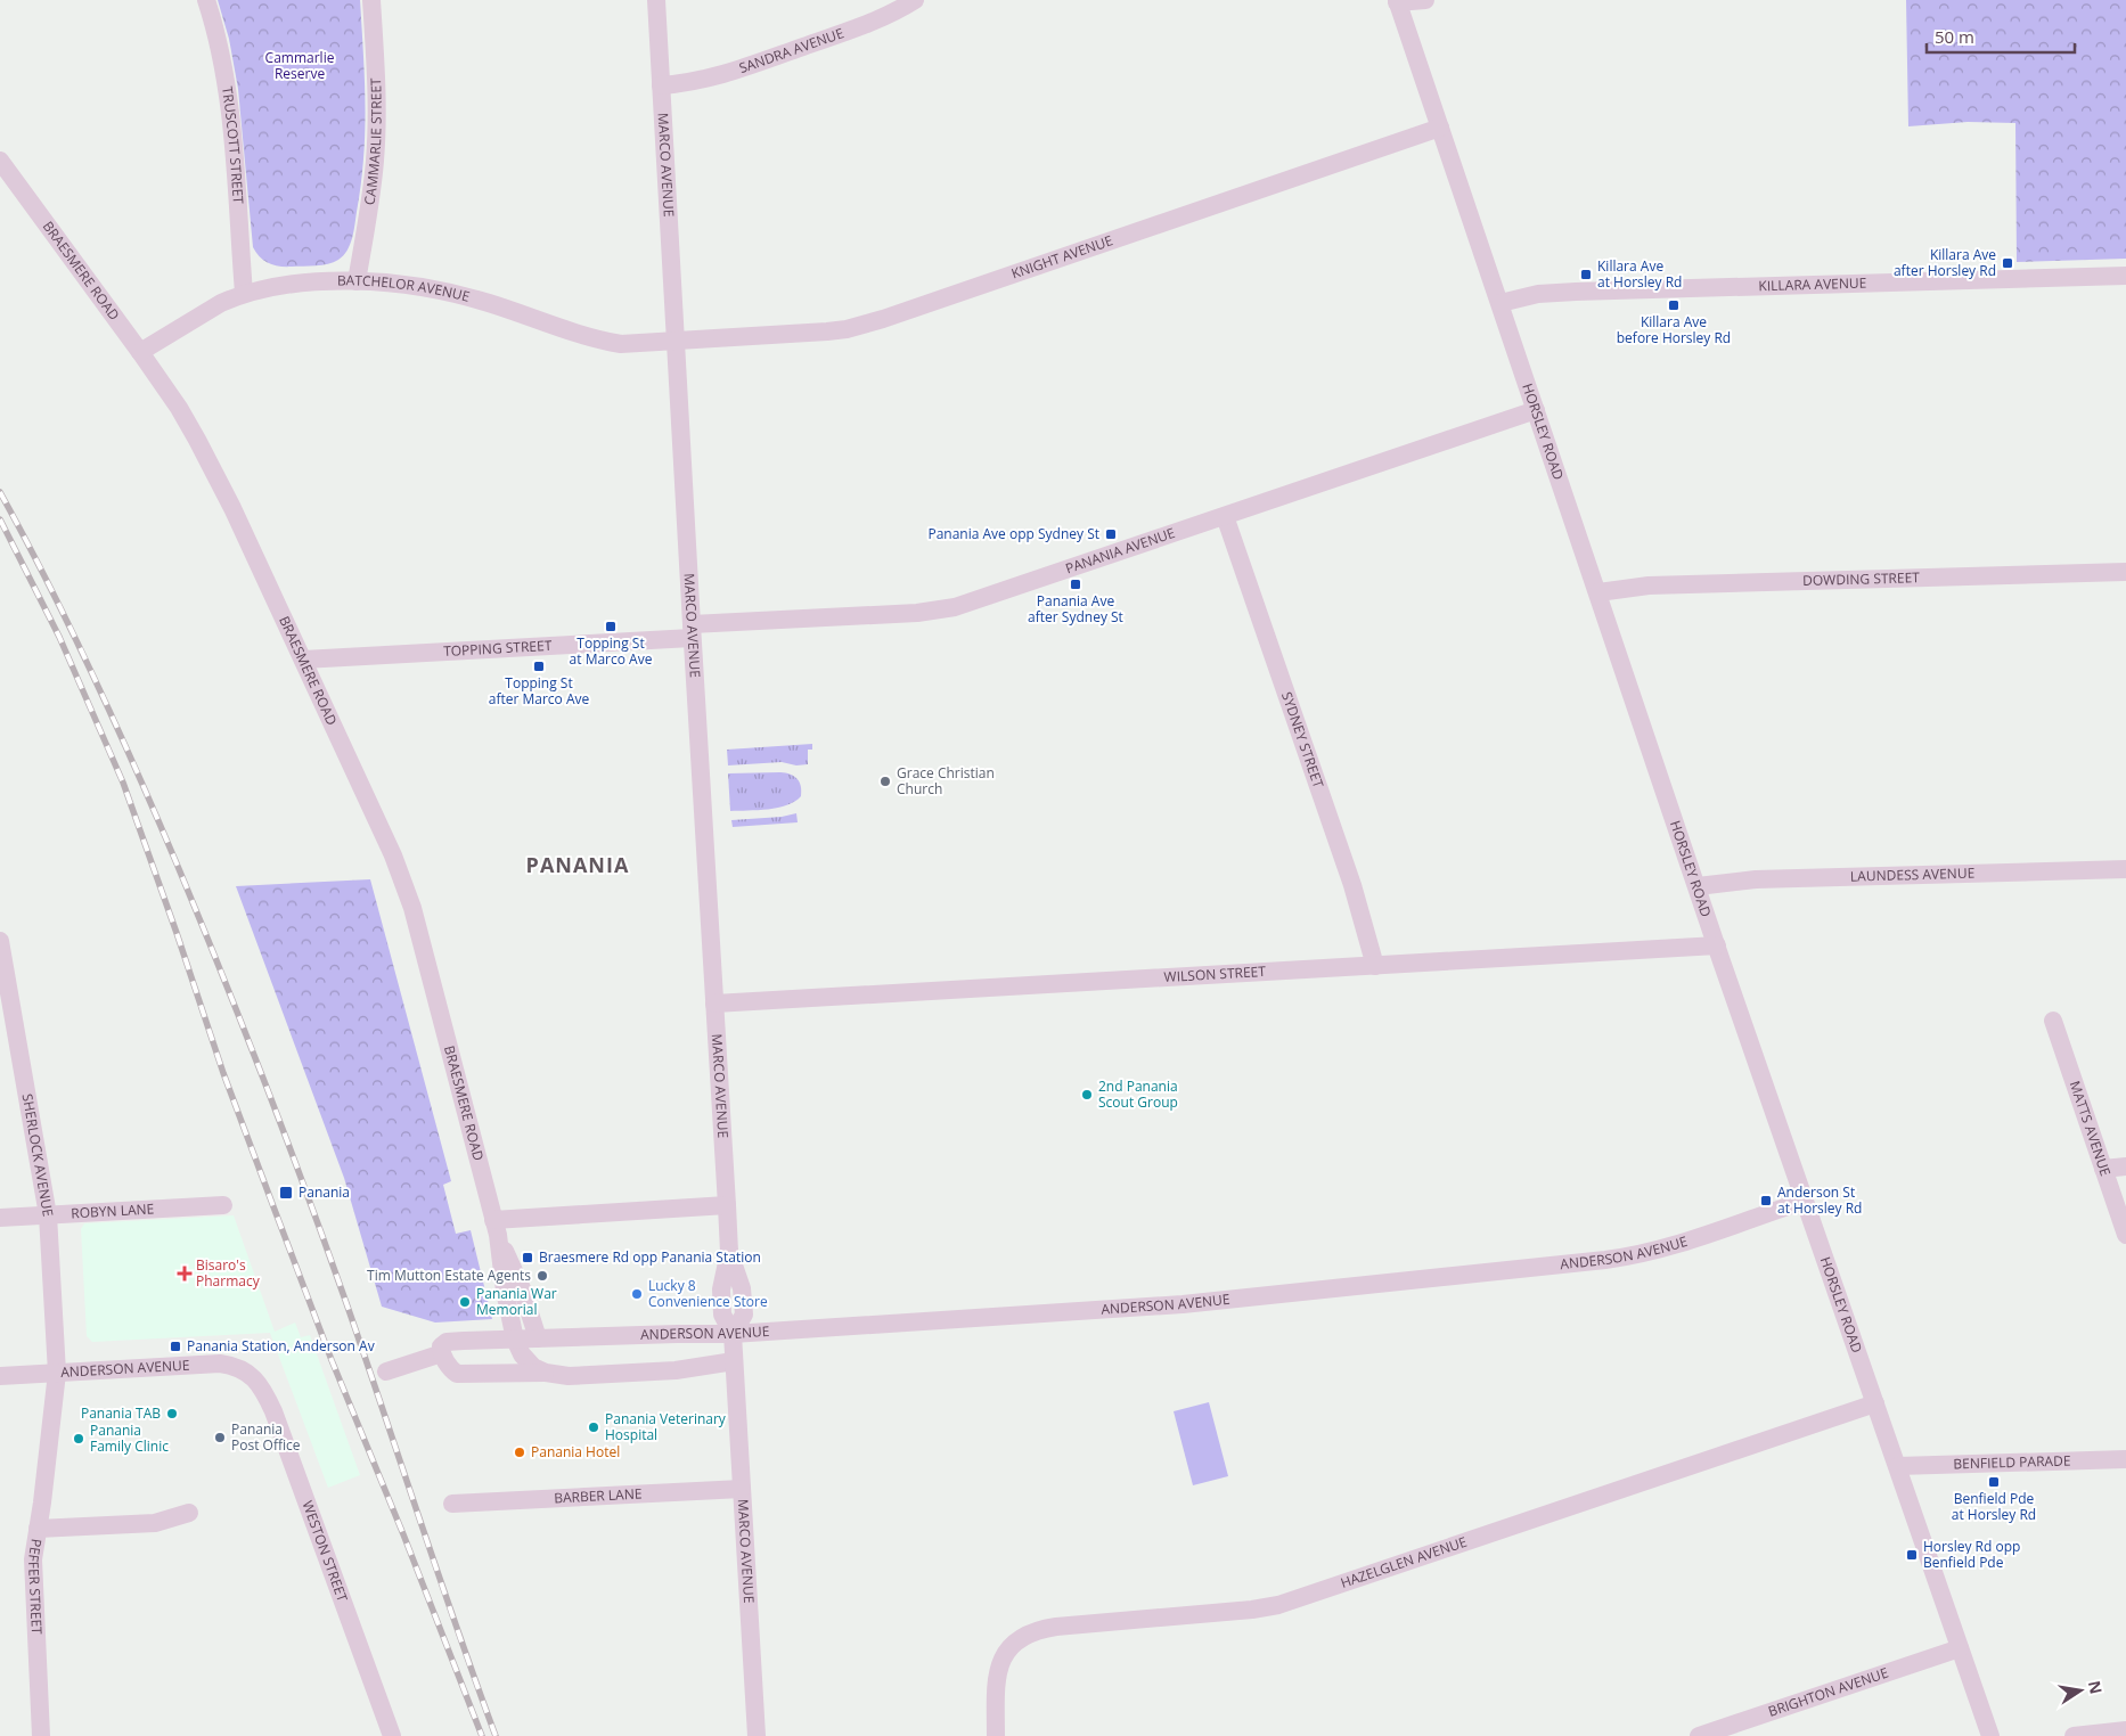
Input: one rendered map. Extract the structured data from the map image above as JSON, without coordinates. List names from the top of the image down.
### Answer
{
  "streets": {
    "street": [
      "SANDRA AVENUE",
      "CAMMARLIE STREET",
      "TRUSCOTT STREET",
      "MARCO AVENUE",
      "KNIGHT AVENUE",
      "BRAESMERE ROAD",
      "KILLARA AVENUE",
      "BATCHELOR AVENUE",
      "HORSLEY ROAD",
      "PANANIA AVENUE",
      "DOWDING STREET",
      "TOPPING STREET",
      "SYDNEY STREET",
      "LAUNDESS AVENUE",
      "WILSON STREET",
      "MATTS AVENUE",
      "SHERLOCK AVENUE",
      "ROBYN LANE",
      "ANDERSON AVENUE",
      "BENFIELD PARADE",
      "BARBER LANE",
      "WESTON STREET",
      "HAZELGLEN AVENUE",
      "PEFFER STREET",
      "BRIGHTON AVENUE"
    ]
  },
  "crossings": [
    ["SANDRA AVENUE", "MARCO AVENUE"],
    ["CAMMARLIE STREET", "BATCHELOR AVENUE"],
    ["TRUSCOTT STREET", "BATCHELOR AVENUE"],
    ["MARCO AVENUE", "KNIGHT AVENUE"],
    ["MARCO AVENUE", "BATCHELOR AVENUE"],
    ["MARCO AVENUE", "PANANIA AVENUE"],
    ["MARCO AVENUE", "TOPPING STREET"],
    ["MARCO AVENUE", "WILSON STREET"],
    ["MARCO AVENUE", "ANDERSON AVENUE"],
    ["MARCO AVENUE", "BARBER LANE"],
    ["KNIGHT AVENUE", "BATCHELOR AVENUE"],
    ["KNIGHT AVENUE", "HORSLEY ROAD"],
    ["BRAESMERE ROAD", "BATCHELOR AVENUE"],
    ["BRAESMERE ROAD", "TOPPING STREET"],
    ["BRAESMERE ROAD", "ANDERSON AVENUE"],
    ["KILLARA AVENUE", "HORSLEY ROAD"],
    ["HORSLEY ROAD", "PANANIA AVENUE"],
    ["HORSLEY ROAD", "DOWDING STREET"],
    ["HORSLEY ROAD", "LAUNDESS AVENUE"],
    ["HORSLEY ROAD", "WILSON STREET"],
    ["HORSLEY ROAD", "ANDERSON AVENUE"],
    ["HORSLEY ROAD", "BENFIELD PARADE"],
    ["HORSLEY ROAD", "HAZELGLEN AVENUE"],
    ["HORSLEY ROAD", "BRIGHTON AVENUE"],
    ["PANANIA AVENUE", "TOPPING STREET"],
    ["PANANIA AVENUE", "SYDNEY STREET"],
    ["SYDNEY STREET", "WILSON STREET"],
    ["SHERLOCK AVENUE", "ROBYN LANE"],
    ["SHERLOCK AVENUE", "ANDERSON AVENUE"],
    ["SHERLOCK AVENUE", "PEFFER STREET"],
    ["ANDERSON AVENUE", "WESTON STREET"],
    ["ANDERSON AVENUE", "PEFFER STREET"]
  ],
  "districts": ["PANANIA"],
  "parks": ["Cammarlie Reserve"],
  "places": {
    "transit": [
      "Killara Ave after Horsley Rd",
      "Killara Ave at Horsley Rd",
      "Killara Ave before Horsley Rd",
      "Panania Ave opp Sydney St",
      "Panania Ave after Sydney St",
      "Topping St at Marco Ave",
      "Topping St after Marco Ave",
      "Panania",
      "Anderson St at Horsley Rd",
      "Braesmere Rd opp Panania Station",
      "Panania Station, Anderson Av",
      "Benfield Pde at Horsley Rd",
      "Horsley Rd opp Benfield Pde"
    ],
    "other": [
      "Grace Christian Church",
      "2nd Panania Scout Group",
      "Tim Mutton Estate Agents",
      "Lucky 8 Convenience Store",
      "Panania War Memorial",
      "Panania TAB",
      "Panania Veterinary Hospital",
      "Panania Post Office",
      "Panania Family Clinic",
      "Panania Hotel"
    ],
    "health": ["Bisaro's Pharmacy"]
  },
  "scale_bar": "50 m",
  "north": "right"
}
